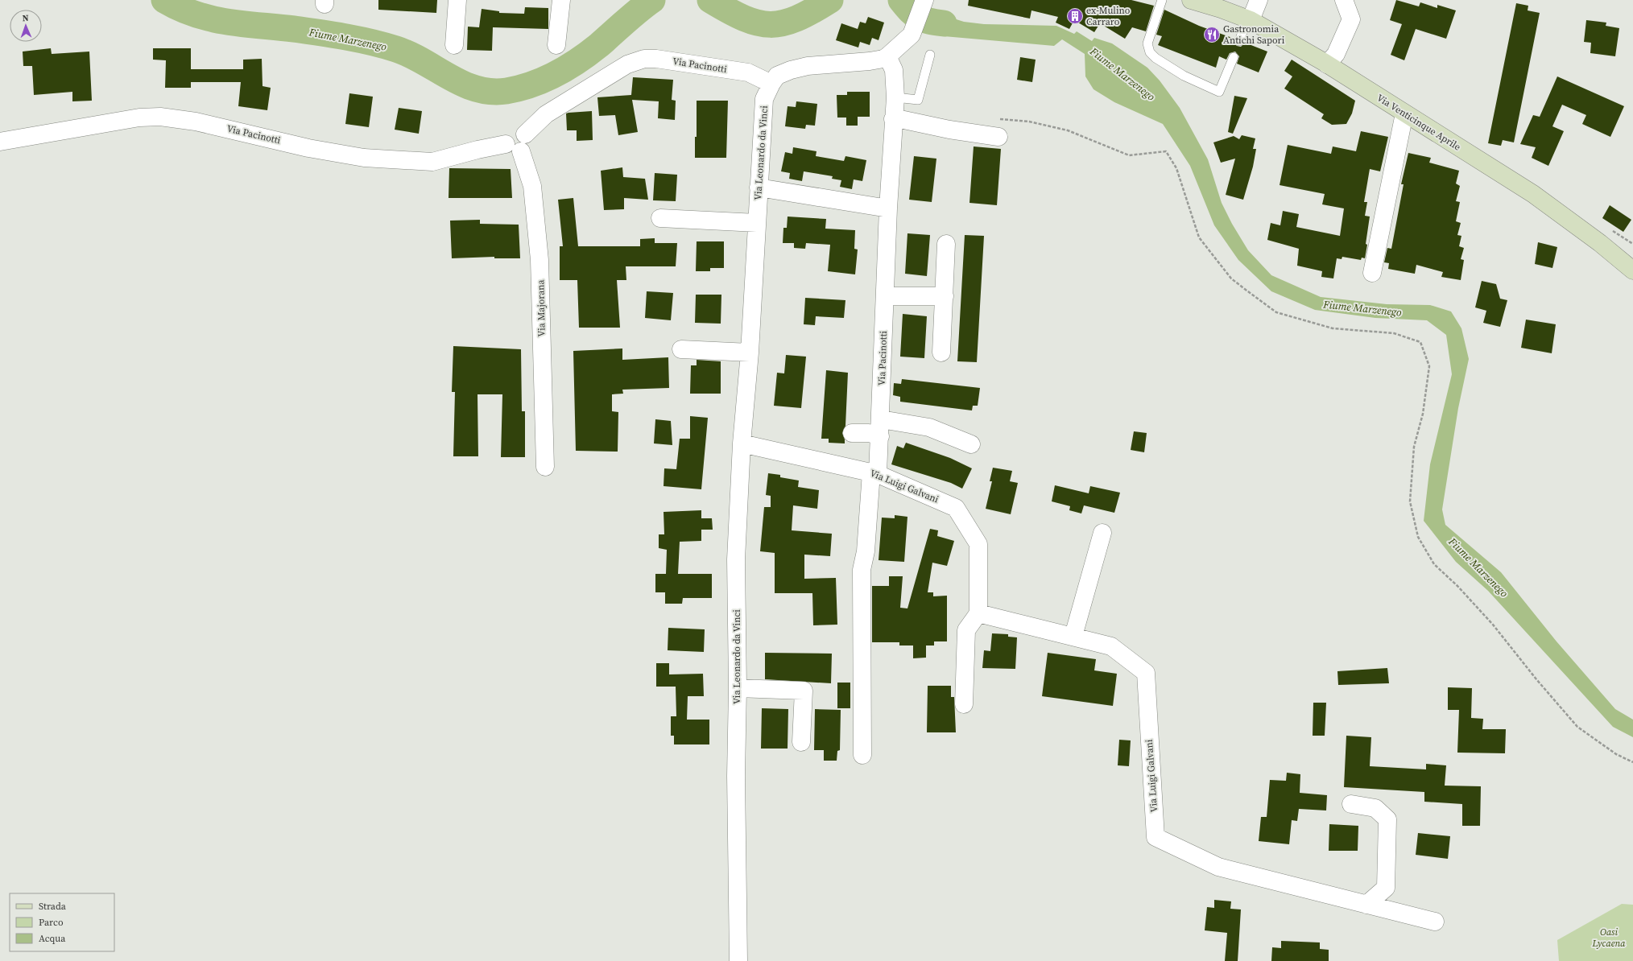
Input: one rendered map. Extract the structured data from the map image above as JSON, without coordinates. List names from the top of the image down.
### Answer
{
  "streets": {
    "main road": ["Via Venticinque Aprile"],
    "street": [
      "Via Pacinotti",
      "Via Leonardo da Vinci",
      "Via Majorana",
      "Via Luigi Galvani"
    ]
  },
  "crossings": [
    ["Via Pacinotti", "Via Leonardo da Vinci"],
    ["Via Pacinotti", "Via Majorana"],
    ["Via Pacinotti", "Via Luigi Galvani"],
    ["Via Leonardo da Vinci", "Via Luigi Galvani"]
  ],
  "water": ["Fiume Marzenego"],
  "parks": ["Oasi Lycaena"],
  "places": {
    "building": ["ex-Mulino Carraro"],
    "restaurant": ["Gastronomia Antichi Sapori"]
  },
  "legend": ["Strada", "Parco", "Acqua"],
  "north": "top"
}
